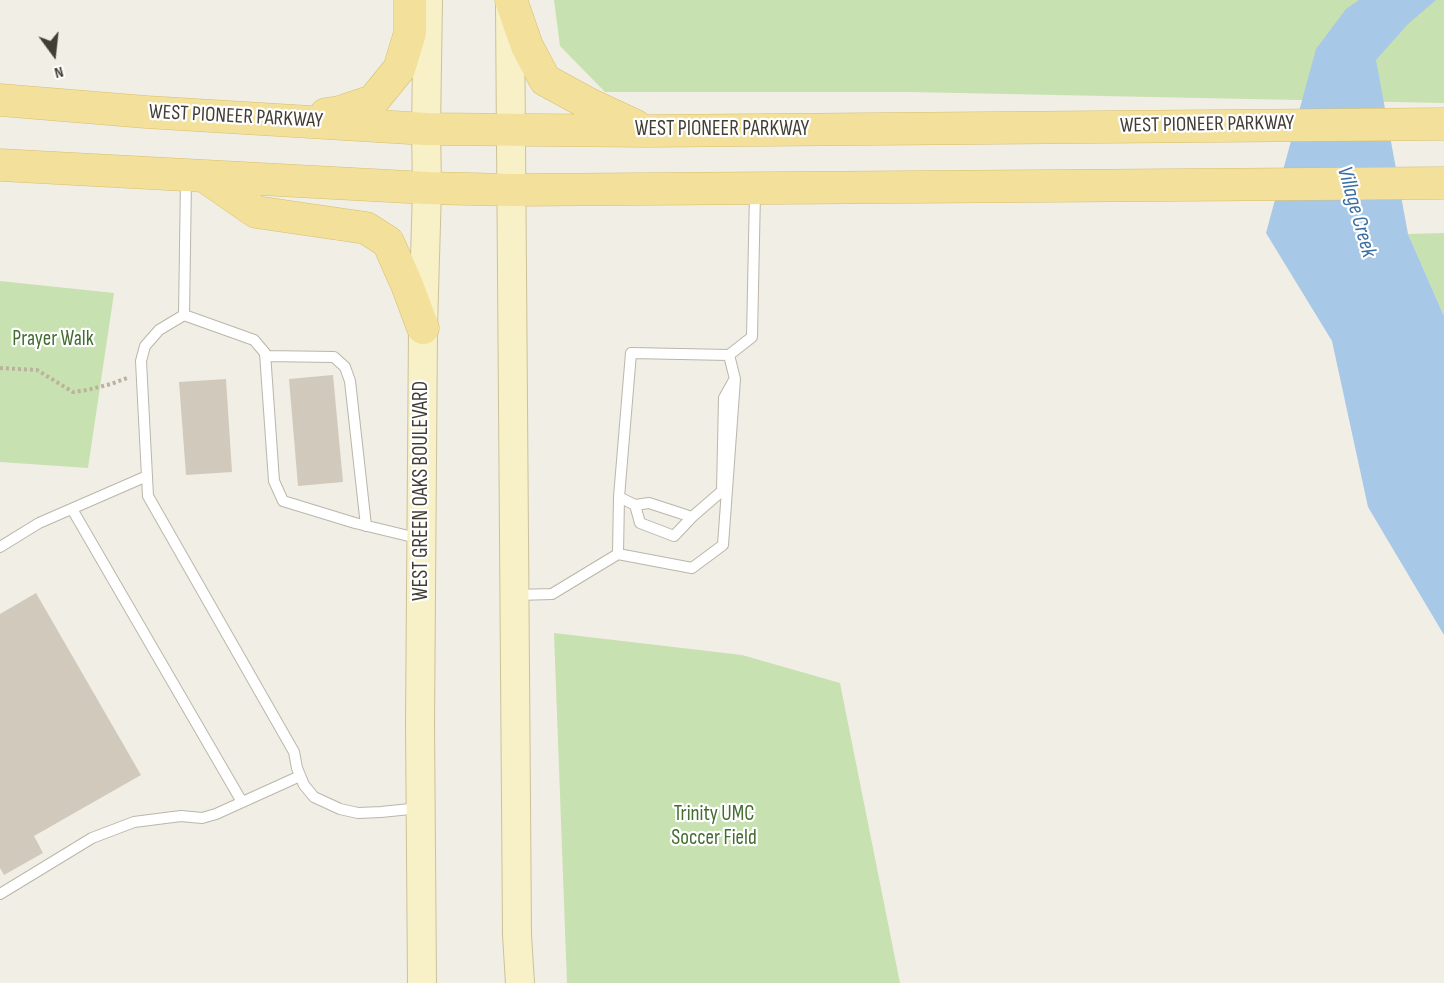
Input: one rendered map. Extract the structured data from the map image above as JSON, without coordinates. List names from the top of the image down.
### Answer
{
  "streets": {
    "main road": ["WEST PIONEER PARKWAY", "WEST GREEN OAKS BOULEVARD"]
  },
  "crossings": [
    ["WEST PIONEER PARKWAY", "WEST GREEN OAKS BOULEVARD"]
  ],
  "water": ["Village Creek"],
  "parks": ["Prayer Walk", "Trinity UMC Soccer Field"],
  "north": "bottom"
}
